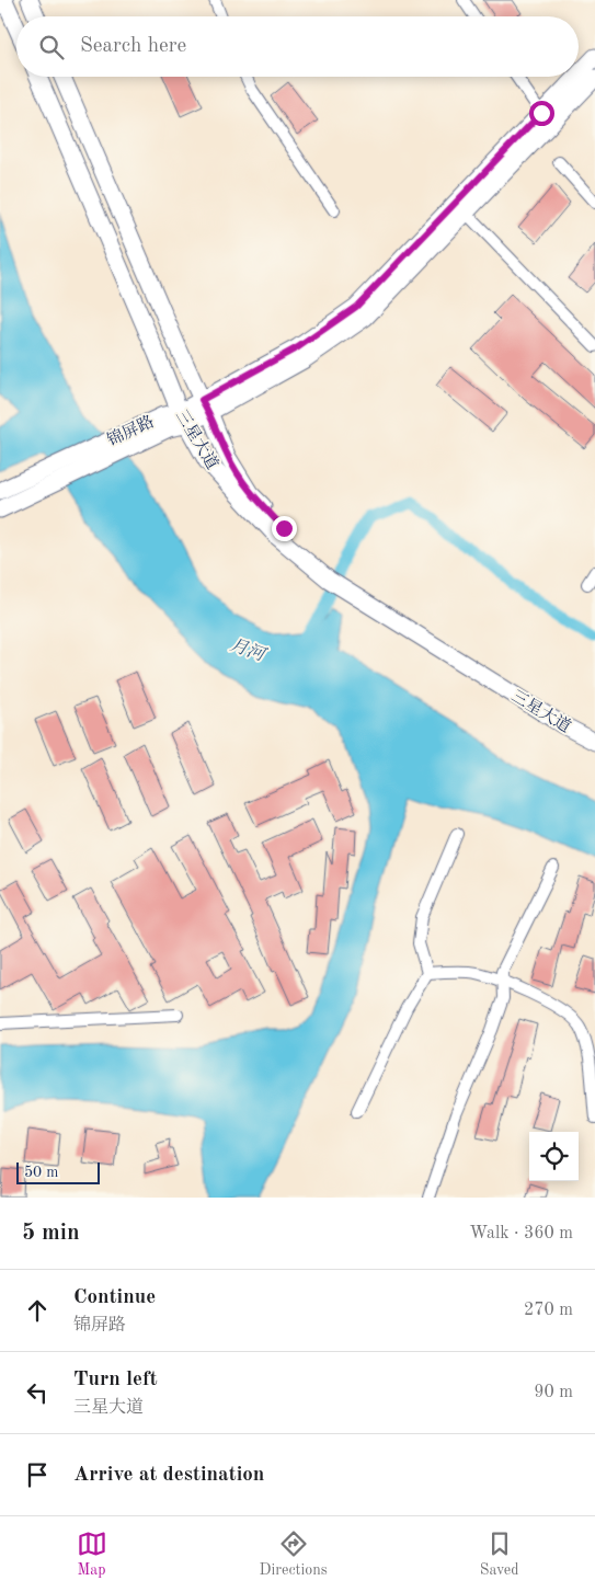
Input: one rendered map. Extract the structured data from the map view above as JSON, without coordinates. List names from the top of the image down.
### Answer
{
  "streets": {
    "street": ["锦屏路", "三星大道"]
  },
  "crossings": [
    ["锦屏路", "三星大道"]
  ],
  "water": ["月河"],
  "scale_bar": "50 m",
  "page": {
    "search": "Search here",
    "scale": "50 m",
    "heading": ["5 min", "Walk · 360 m"],
    "list": [
      ["Continue", "锦屏路", "270 m"],
      ["Turn left", "三星大道", "90 m"],
      "Arrive at destination"
    ],
    "nav": ["Map", "Directions", "Saved"]
  }
}
